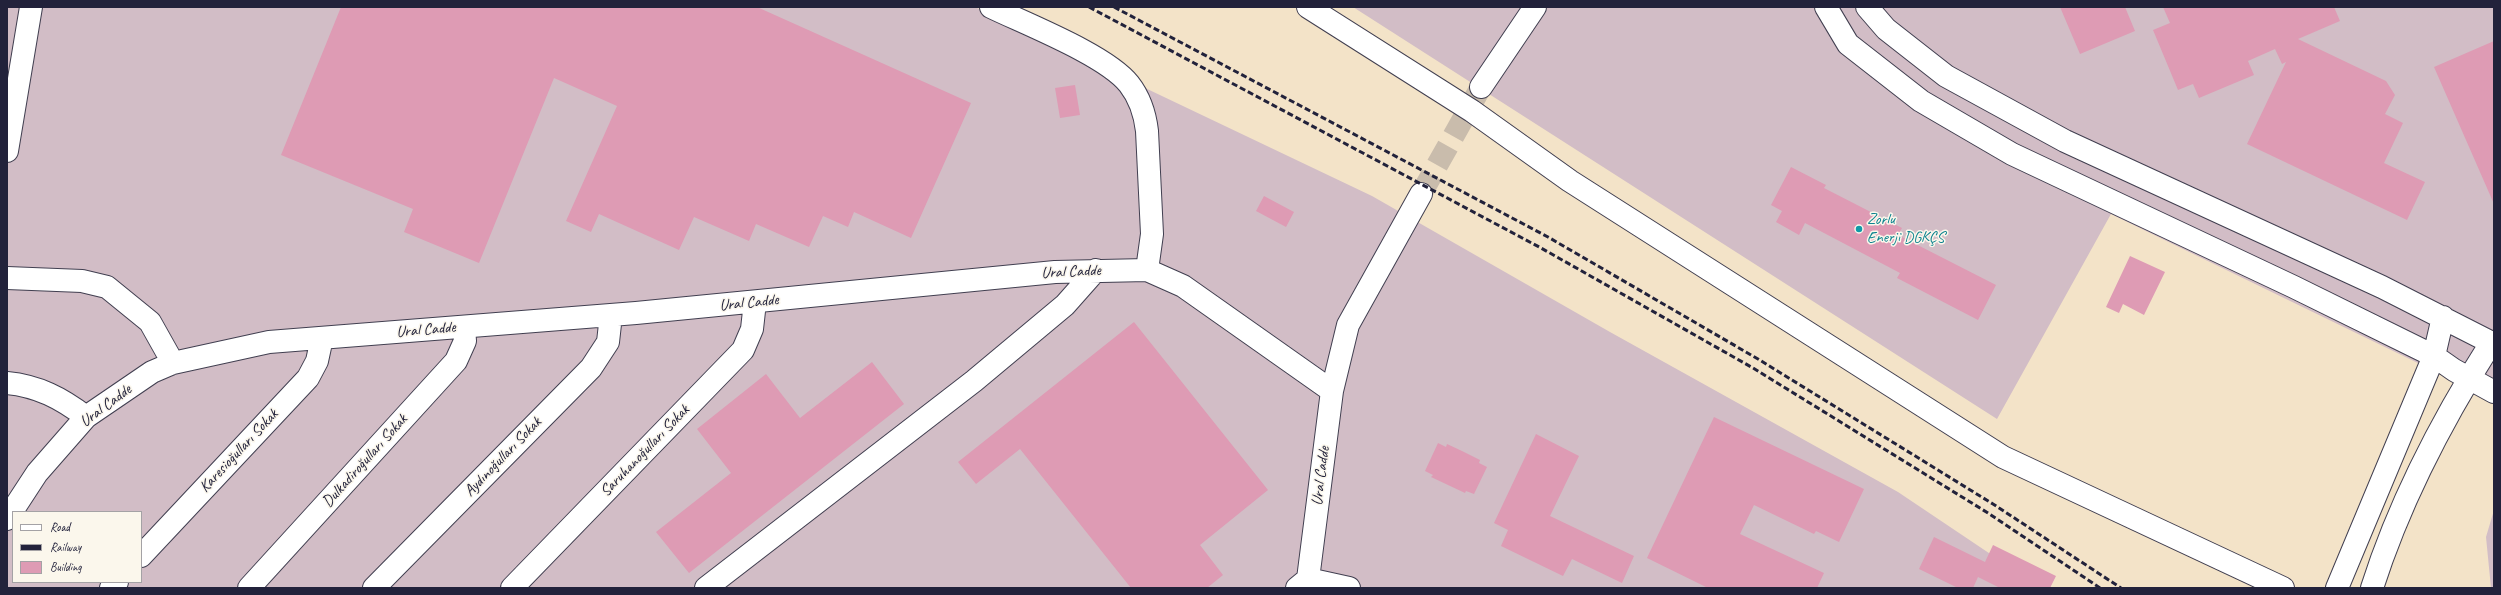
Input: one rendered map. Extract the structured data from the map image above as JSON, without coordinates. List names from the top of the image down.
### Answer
{
  "streets": {
    "street": [
      "Ural Cadde",
      "Karesioğulları Sokak",
      "Saruhanoğulları Sokak",
      "Aydınoğulları Sokak",
      "Dulkadiroğulları Sokak"
    ]
  },
  "crossings": [
    ["Ural Cadde", "Karesioğulları Sokak"],
    ["Ural Cadde", "Saruhanoğulları Sokak"],
    ["Ural Cadde", "Aydınoğulları Sokak"],
    ["Ural Cadde", "Dulkadiroğulları Sokak"]
  ],
  "places": ["Zorlu Enerji DGKÇS"],
  "legend": ["Road", "Railway", "Building"]
}
